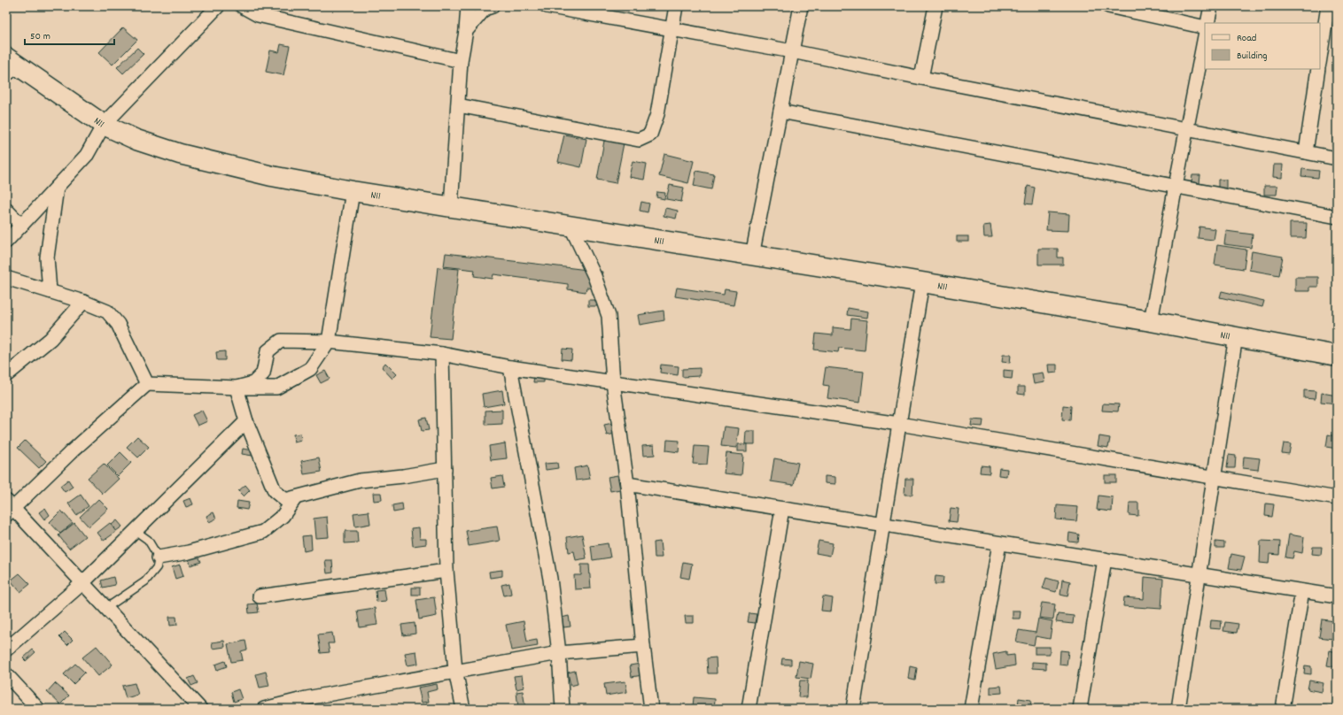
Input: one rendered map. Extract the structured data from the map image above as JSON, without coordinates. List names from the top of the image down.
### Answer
{
  "streets": {
    "main road": ["N11"]
  },
  "legend": ["Road", "Building"],
  "scale_bar": "50 m"
}
